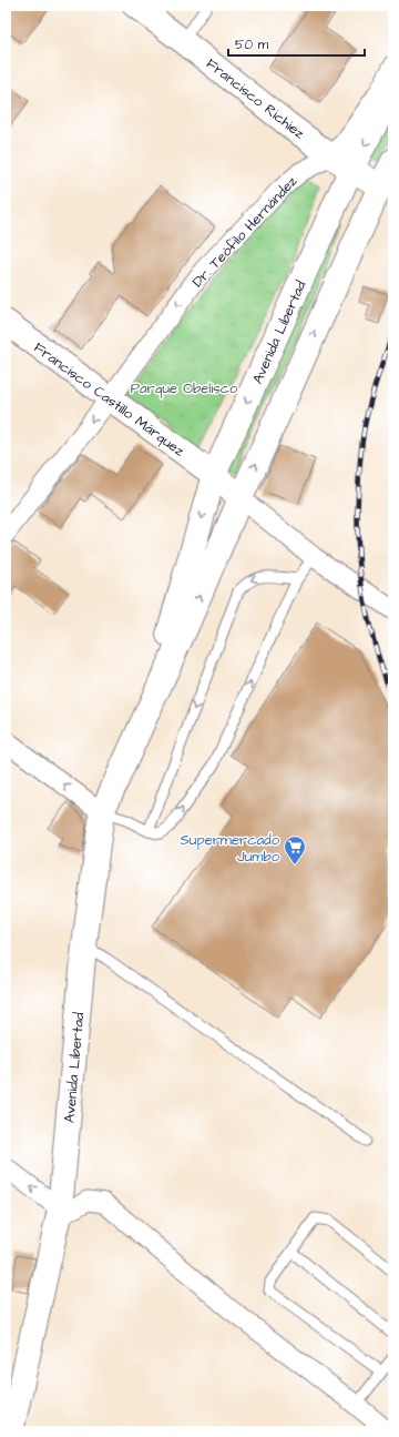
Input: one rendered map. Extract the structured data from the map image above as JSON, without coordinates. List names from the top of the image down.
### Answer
{
  "streets": {
    "main road": ["Francisco Richiez", "Avenida Libertad", "Francisco Castillo Márquez"],
    "street": ["Dr. Teófilo Hernández"]
  },
  "crossings": [
    ["Francisco Richiez", "Dr. Teófilo Hernández"],
    ["Francisco Richiez", "Avenida Libertad"],
    ["Dr. Teófilo Hernández", "Francisco Castillo Márquez"],
    ["Avenida Libertad", "Francisco Castillo Márquez"]
  ],
  "one_way": ["Dr. Teófilo Hernández"],
  "parks": ["Parque Obelisco"],
  "places": {
    "supermarket": ["Supermercado Jumbo"]
  },
  "scale_bar": "50 m"
}
